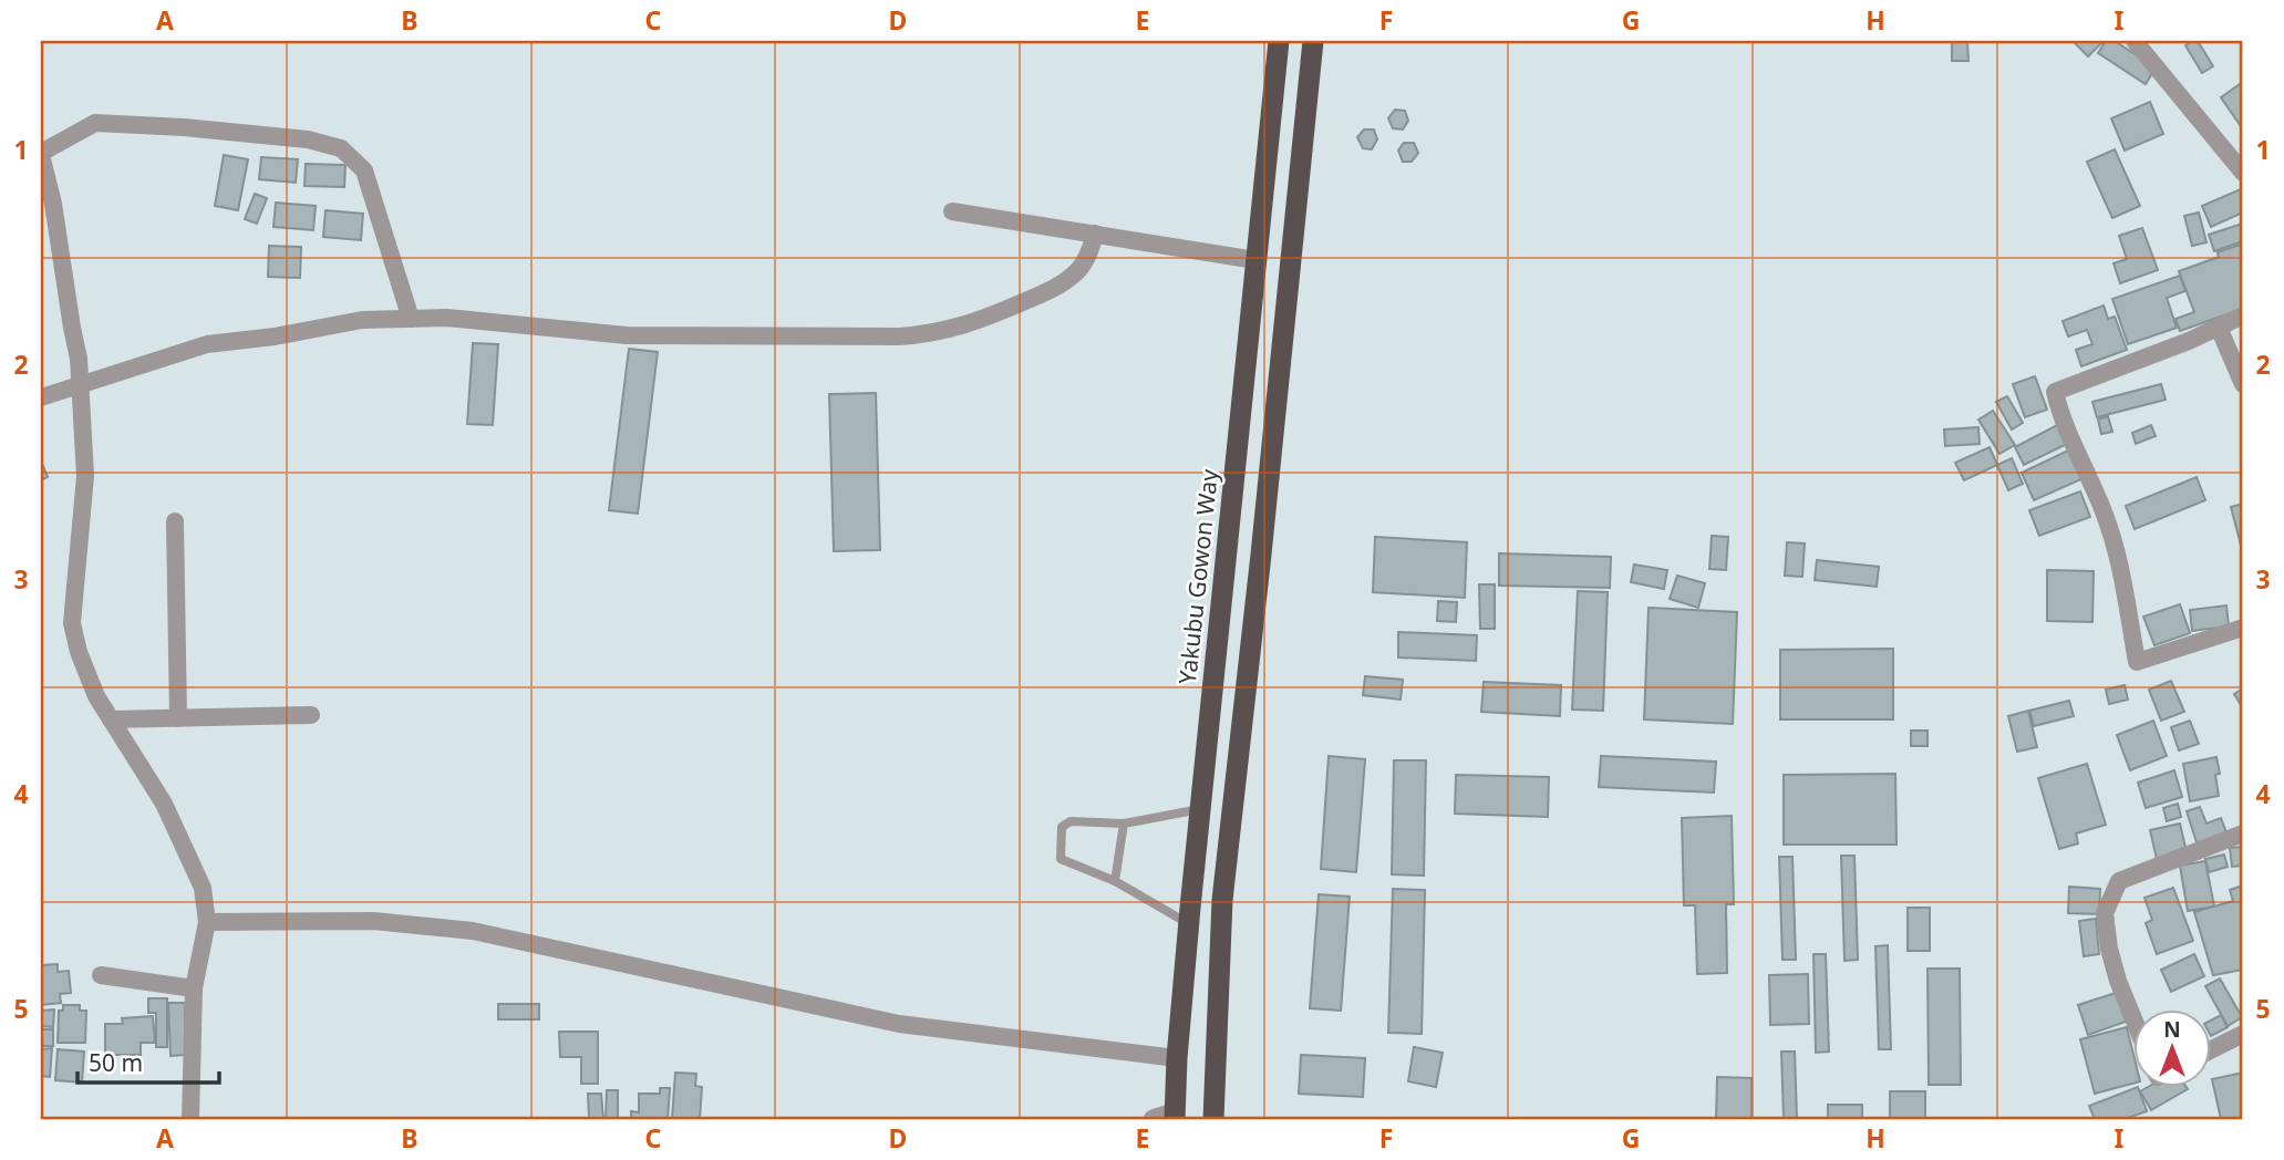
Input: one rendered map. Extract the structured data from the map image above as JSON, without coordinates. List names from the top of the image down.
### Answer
{
  "streets": {
    "highway": ["Yakubu Gowon Way"]
  },
  "scale_bar": "50 m",
  "north": "top",
  "grid": {
    "columns": [
      "A",
      "B",
      "C",
      "D",
      "E",
      "F",
      "G",
      "H",
      "I"
    ],
    "rows": [
      "1",
      "2",
      "3",
      "4",
      "5"
    ]
  }
}
